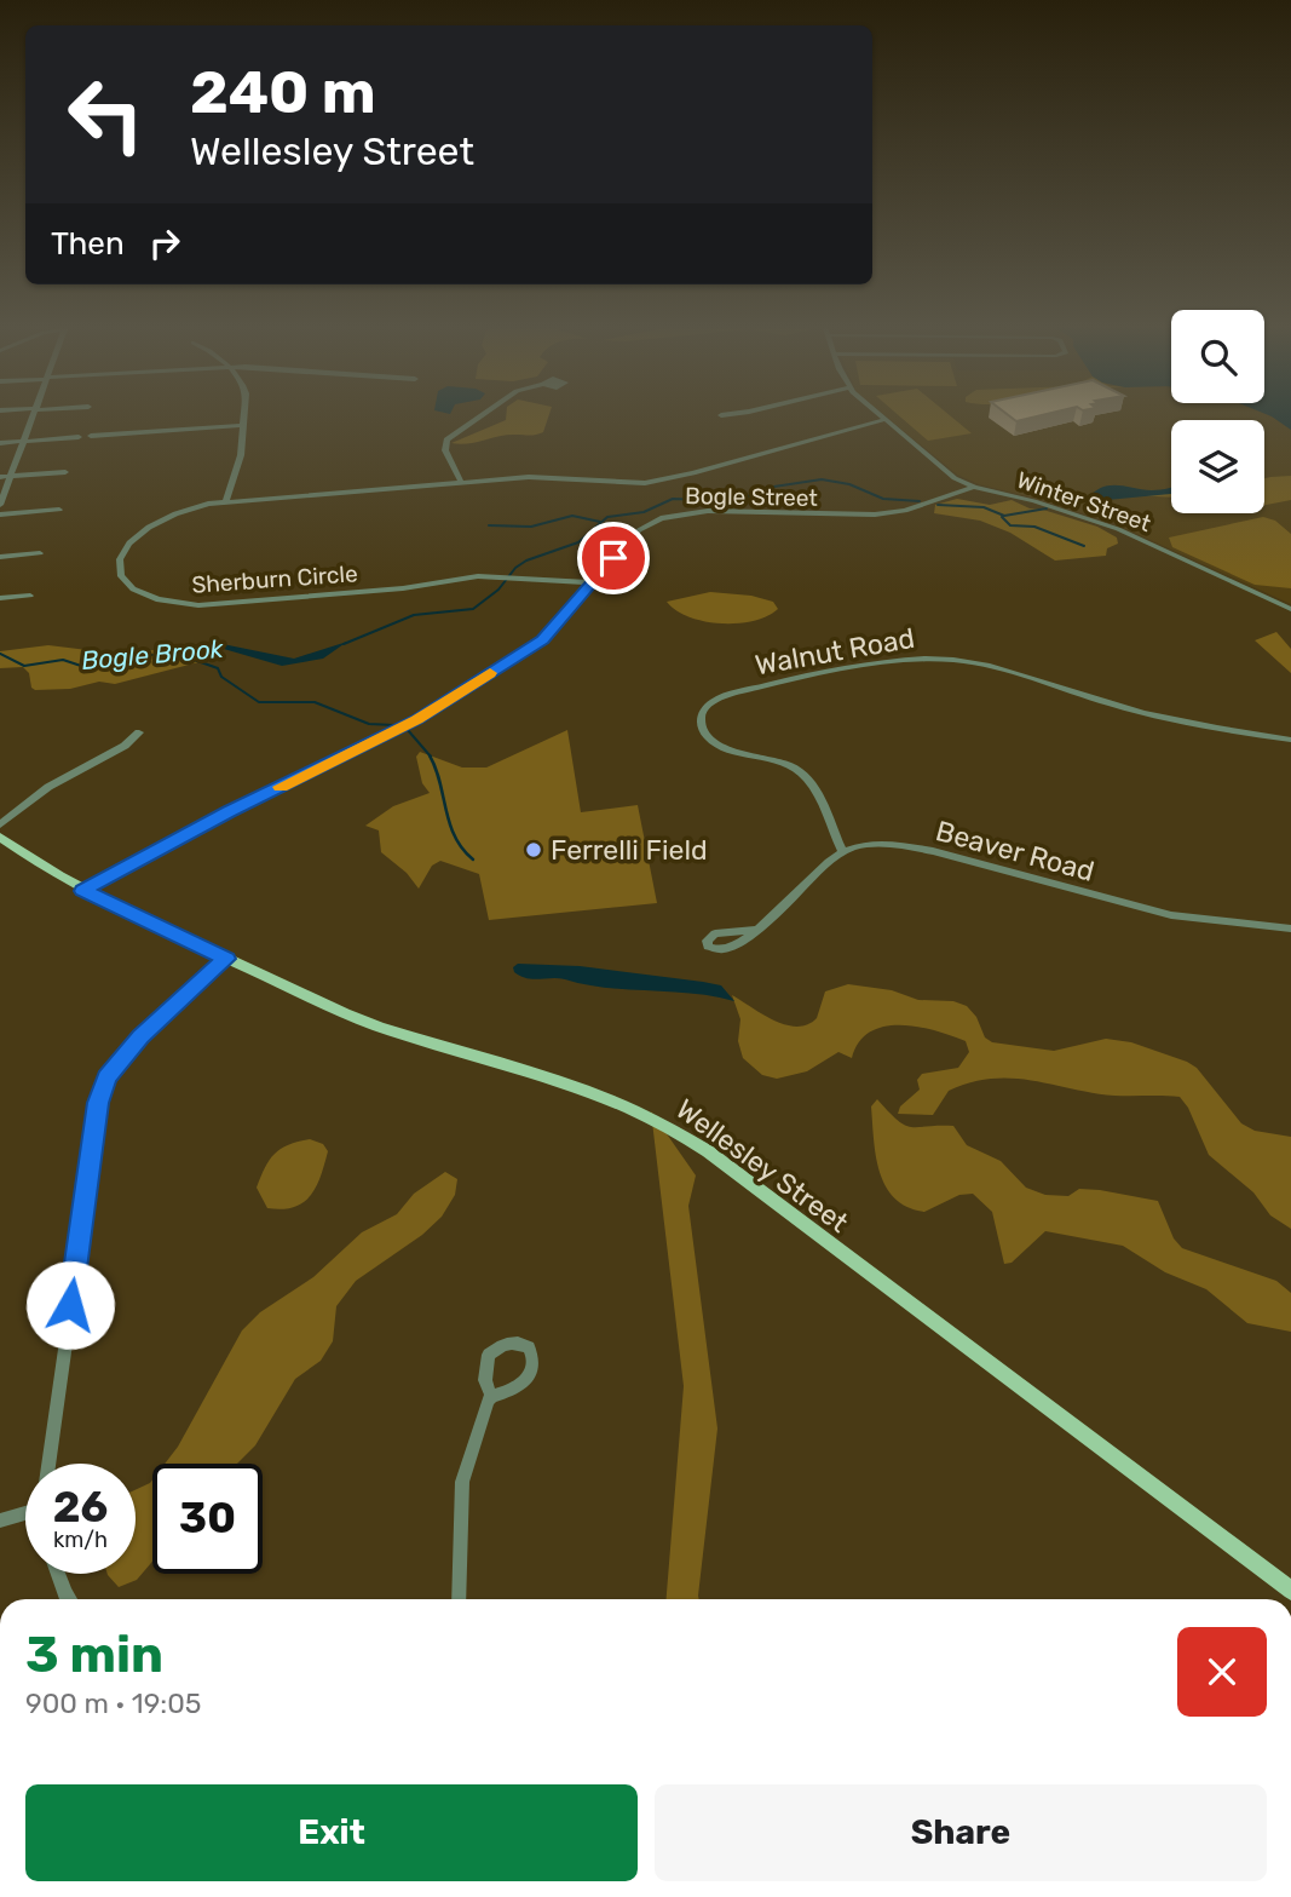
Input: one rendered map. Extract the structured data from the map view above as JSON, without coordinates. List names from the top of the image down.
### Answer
{
  "streets": {
    "main road": ["Wellesley Street"],
    "street": [
      "Bogle Street",
      "Winter Street",
      "Sherburn Circle",
      "Walnut Road",
      "Beaver Road"
    ]
  },
  "crossings": [
    ["Bogle Street", "Winter Street"],
    ["Bogle Street", "Sherburn Circle"],
    ["Bogle Street", "Wellesley Street"],
    ["Winter Street", "Sherburn Circle"],
    ["Walnut Road", "Beaver Road"]
  ],
  "water": ["Bogle Brook"],
  "places": ["Ferrelli Field"],
  "page": {
    "turn": ["240 m", "Wellesley Street"],
    "then": "Then",
    "speed": "26 km/h",
    "limit": "30",
    "heading": ["3 min", "900 m · 19:05"],
    "buttons": ["Exit", "Share"]
  }
}
